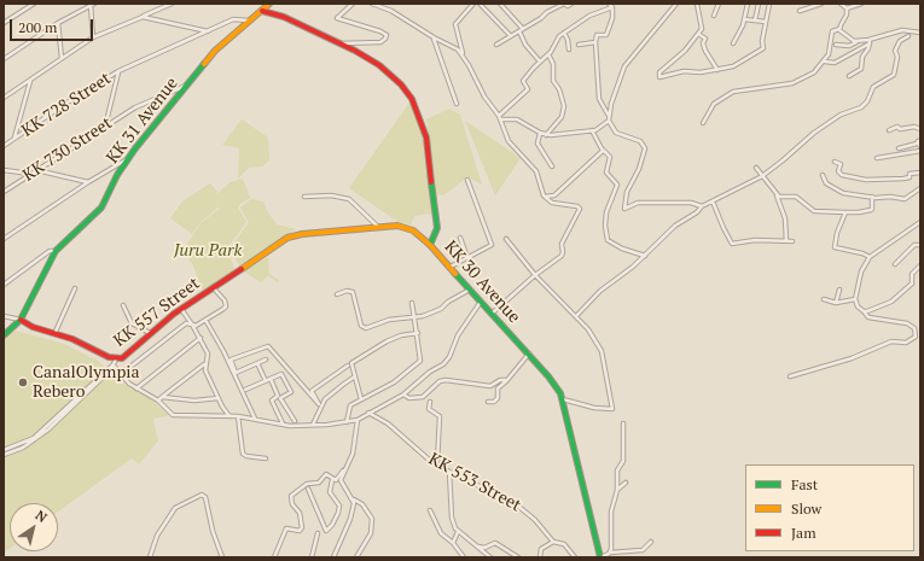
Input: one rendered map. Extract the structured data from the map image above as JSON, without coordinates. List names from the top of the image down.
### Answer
{
  "streets": {
    "main road": ["KK 31 Avenue", "KK 30 Avenue", "KK 557 Street"],
    "street": ["KK 728 Street", "KK 730 Street", "KK 553 Street"]
  },
  "crossings": [
    ["KK 728 Street", "KK 31 Avenue"],
    ["KK 728 Street", "KK 730 Street"],
    ["KK 31 Avenue", "KK 730 Street"],
    ["KK 31 Avenue", "KK 30 Avenue"],
    ["KK 30 Avenue", "KK 557 Street"]
  ],
  "parks": ["Juru Park"],
  "places": ["CanalOlympia Rebero"],
  "legend": ["Fast", "Slow", "Jam"],
  "scale_bar": "200 m",
  "north": "top right"
}
